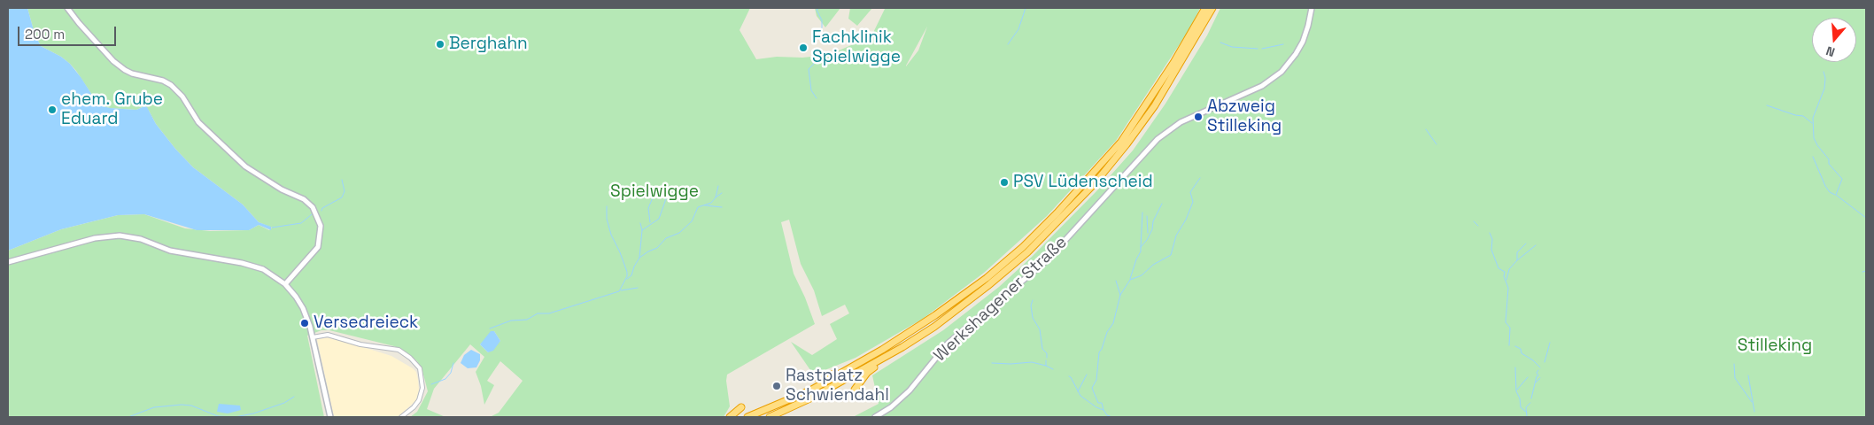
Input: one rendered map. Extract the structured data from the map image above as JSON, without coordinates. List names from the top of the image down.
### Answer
{
  "streets": {
    "main road": ["Werkshagener Straße"]
  },
  "parks": ["Spielwigge", "Stilleking"],
  "places": [
    "Berghahn",
    "Fachklinik Spielwigge",
    "ehem. Grube Eduard",
    "Abzweig Stilleking",
    "PSV Lüdenscheid",
    "Versedreieck",
    "Rastplatz Schwiendahl"
  ],
  "scale_bar": "200 m",
  "north": "bottom"
}
